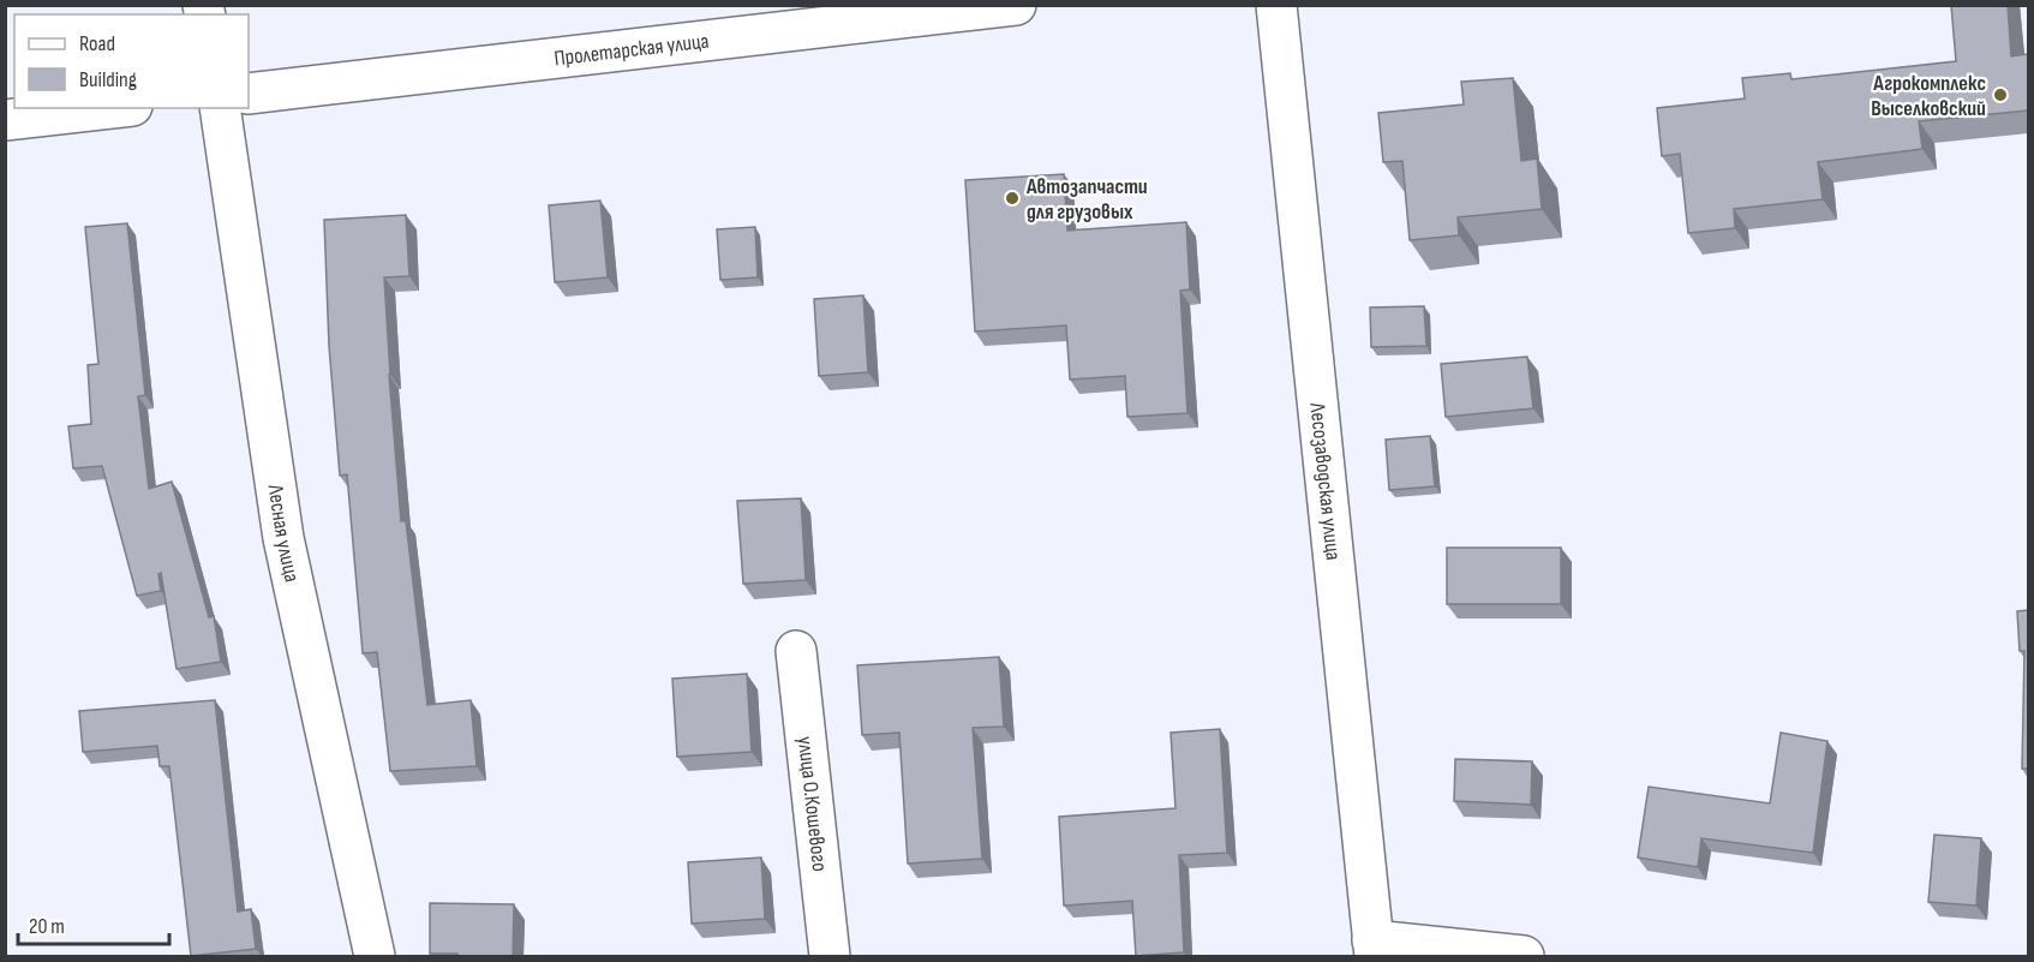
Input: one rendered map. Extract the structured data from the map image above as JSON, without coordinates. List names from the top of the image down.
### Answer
{
  "streets": {
    "street": [
      "Пролетарская улица",
      "Лесозаводская улица",
      "Лесная улица",
      "улица О.Кошевого"
    ]
  },
  "places": ["Агрокомплекс Выселковский", "Автозапчасти для грузовых"],
  "legend": ["Road", "Building"],
  "scale_bar": "20 m"
}
